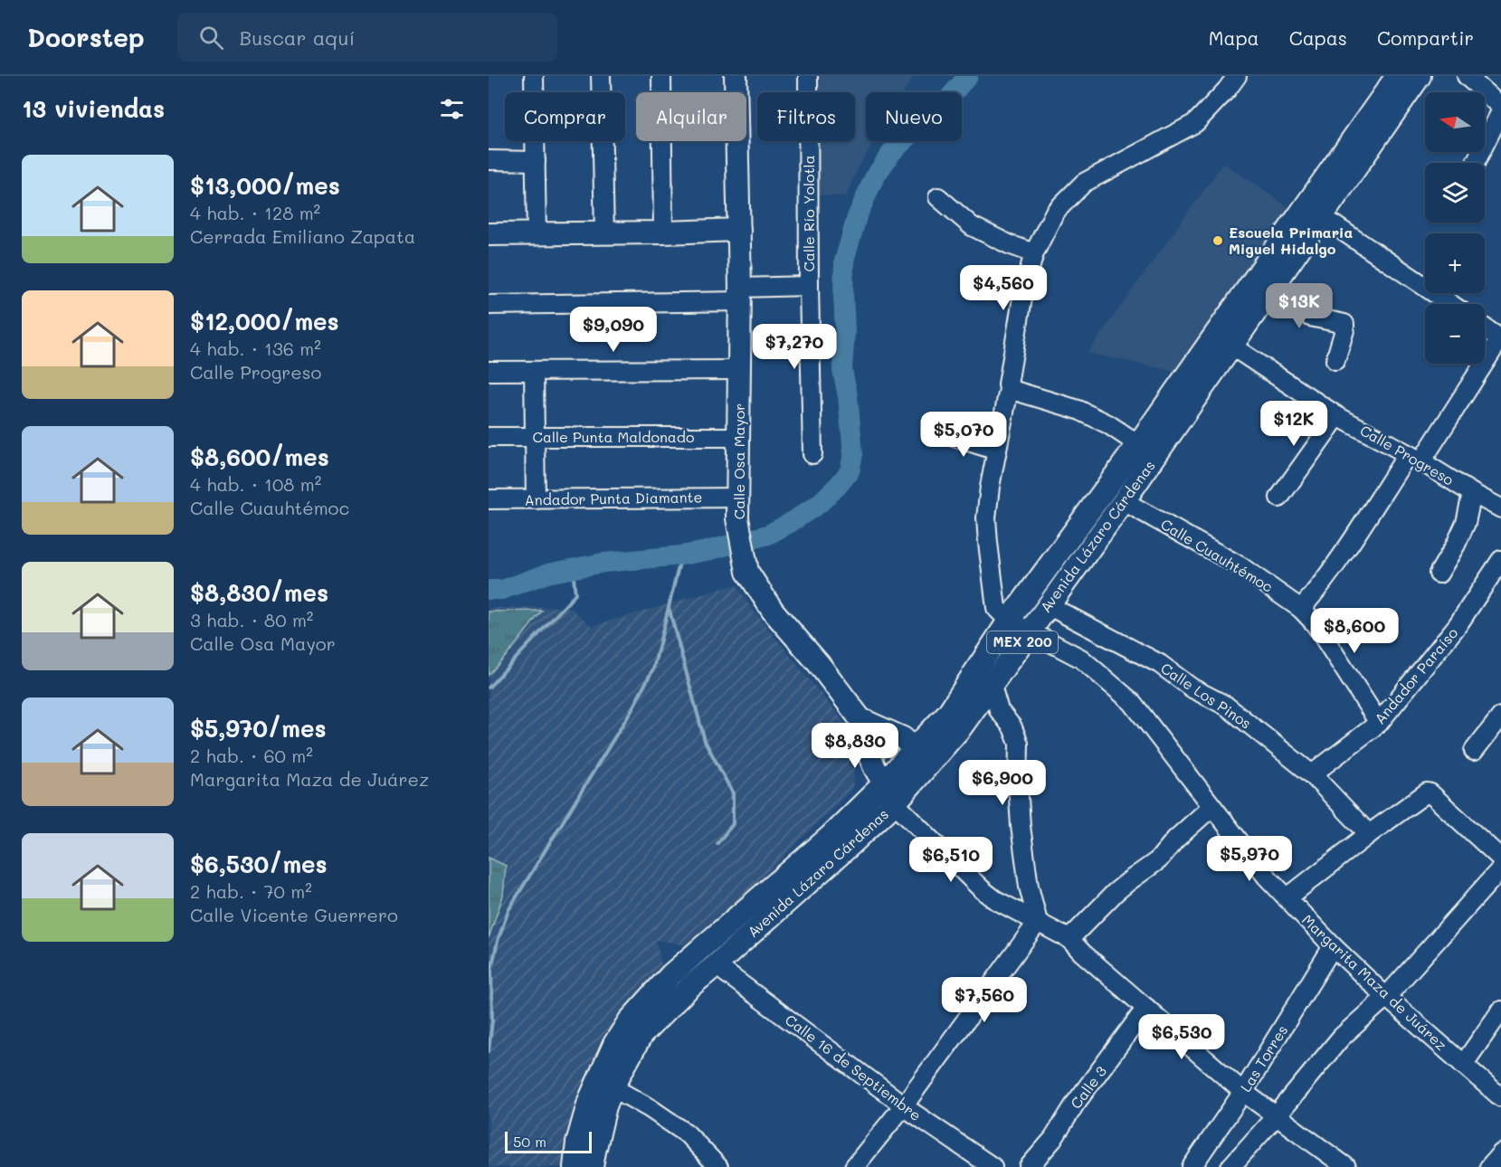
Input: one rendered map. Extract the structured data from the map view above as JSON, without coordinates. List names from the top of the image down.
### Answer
{
  "streets": {
    "main road": ["Calle Osa Mayor", "Avenida Lázaro Cárdenas", "MEX 200"],
    "street": [
      "Calle Río Yolotla",
      "Calle Punta Maldonado",
      "Calle Progreso",
      "Andador Punta Diamante",
      "Calle Cuauhtémoc",
      "Andador Paraíso",
      "Calle Los Pinos",
      "Margarita Maza de Juárez",
      "Las Torres",
      "Calle 16 de Septiembre",
      "Calle 3"
    ]
  },
  "crossings": [
    ["Calle Punta Maldonado", "Calle Osa Mayor"],
    ["Calle Progreso", "Avenida Lázaro Cárdenas"],
    ["Calle Osa Mayor", "Andador Punta Diamante"],
    ["Calle Osa Mayor", "Avenida Lázaro Cárdenas"],
    ["Avenida Lázaro Cárdenas", "Calle Cuauhtémoc"],
    ["Avenida Lázaro Cárdenas", "Calle Los Pinos"],
    ["Avenida Lázaro Cárdenas", "Margarita Maza de Juárez"],
    ["Avenida Lázaro Cárdenas", "Calle 16 de Septiembre"],
    ["Calle Cuauhtémoc", "Andador Paraíso"],
    ["Andador Paraíso", "Calle Los Pinos"],
    ["Margarita Maza de Juárez", "Las Torres"]
  ],
  "places": ["Escuela Primaria Miguel Hidalgo"],
  "scale_bar": "50 m",
  "north": "left",
  "page": {
    "header": "Doorstep",
    "search": "Buscar aquí",
    "nav": ["Mapa", "Capas", "Compartir"],
    "heading": "13 viviendas",
    "map_buttons": ["+", "−"],
    "chip": [
      "Comprar",
      "Alquilar",
      "Filtros",
      "Nuevo"
    ],
    "list": [
      {
        "name": "$13,000/mes",
        "note": "4 hab. · 128 m² · Cerrada Emiliano Zapata"
      },
      {
        "name": "$12,000/mes",
        "note": "4 hab. · 136 m² · Calle Progreso"
      },
      {
        "name": "$8,600/mes",
        "note": "4 hab. · 108 m² · Calle Cuauhtémoc"
      },
      {
        "name": "$8,830/mes",
        "note": "3 hab. · 80 m² · Calle Osa Mayor"
      },
      {
        "name": "$5,970/mes",
        "note": "2 hab. · 60 m² · Margarita Maza de Juárez"
      },
      {
        "name": "$6,530/mes",
        "note": "2 hab. · 70 m² · Calle Vicente Guerrero"
      }
    ],
    "price": [
      "$4,560",
      "$13K",
      "$9,090",
      "$7,270",
      "$12K",
      "$5,070",
      "$8,600",
      "$8,830",
      "$6,900",
      "$5,970",
      "$6,510",
      "$7,560",
      "$6,530"
    ],
    "scale": "50 m"
  }
}
